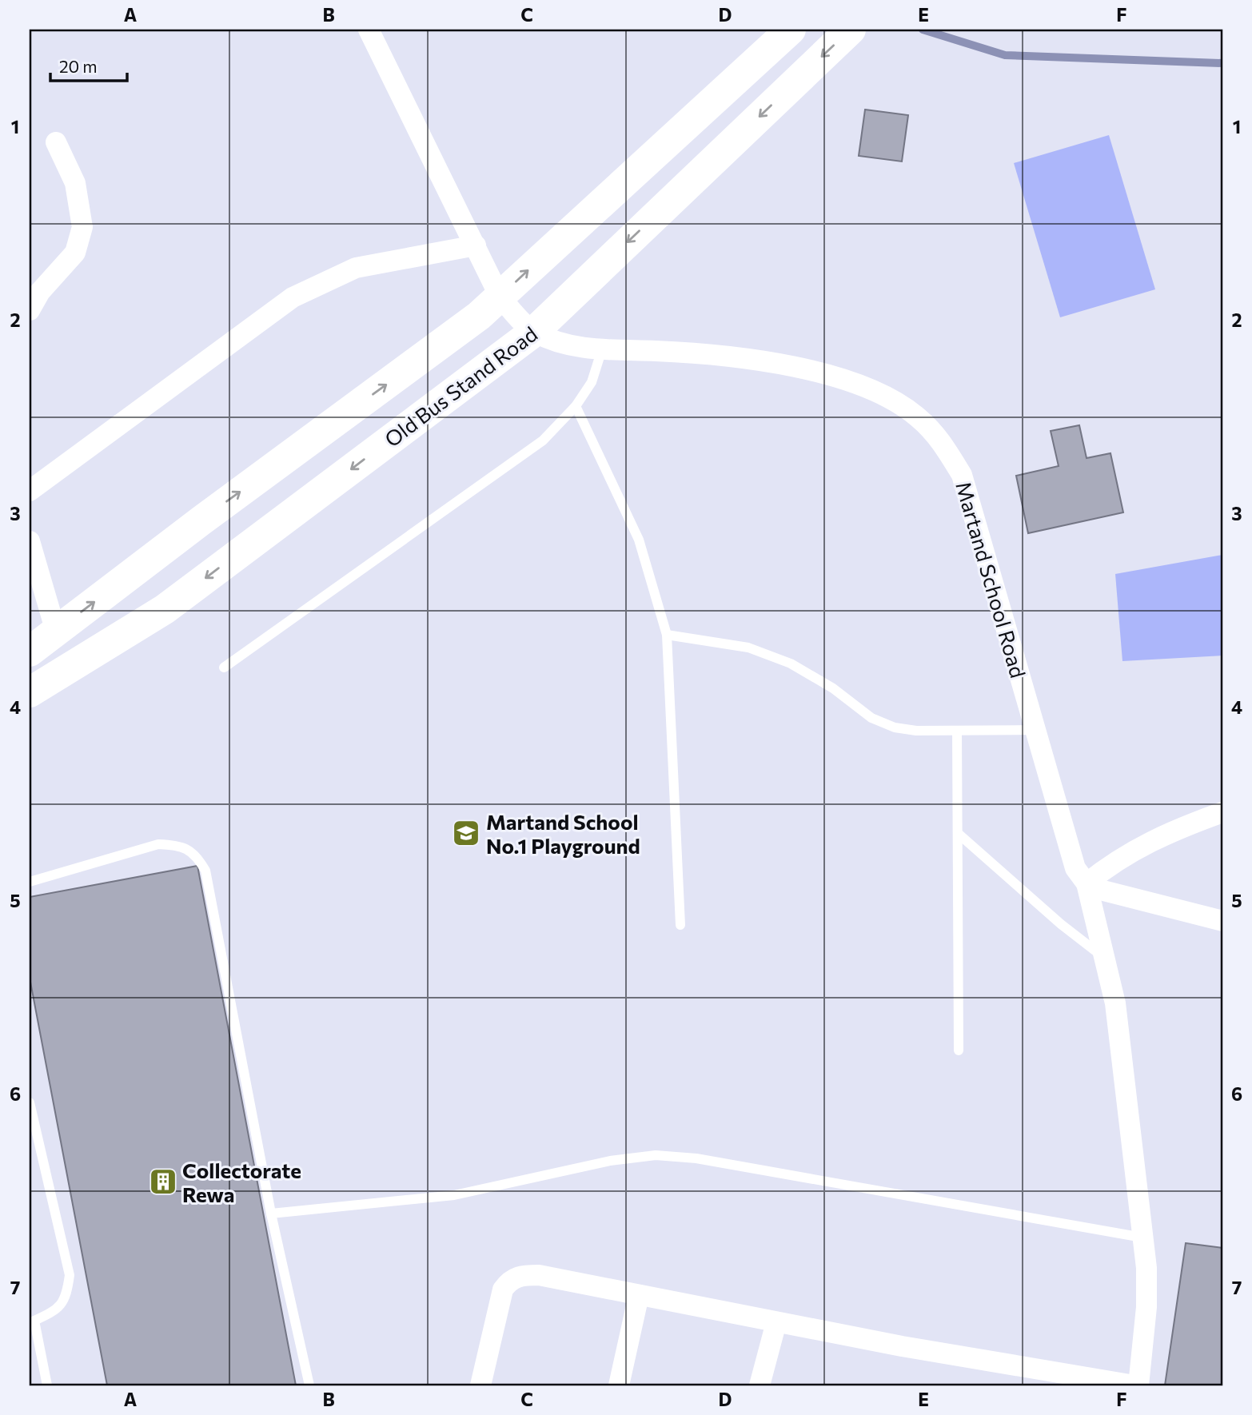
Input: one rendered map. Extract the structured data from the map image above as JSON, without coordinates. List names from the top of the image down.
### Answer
{
  "streets": {
    "main road": ["Old Bus Stand Road"],
    "street": ["Martand School Road"]
  },
  "crossings": [
    ["Old Bus Stand Road", "Martand School Road"]
  ],
  "places": {
    "school or university": ["Martand School No.1 Playground"],
    "building": ["Collectorate Rewa"]
  },
  "scale_bar": "20 m",
  "grid": {
    "columns": [
      "A",
      "B",
      "C",
      "D",
      "E",
      "F"
    ],
    "rows": [
      "1",
      "2",
      "3",
      "4",
      "5",
      "6",
      "7"
    ]
  }
}
